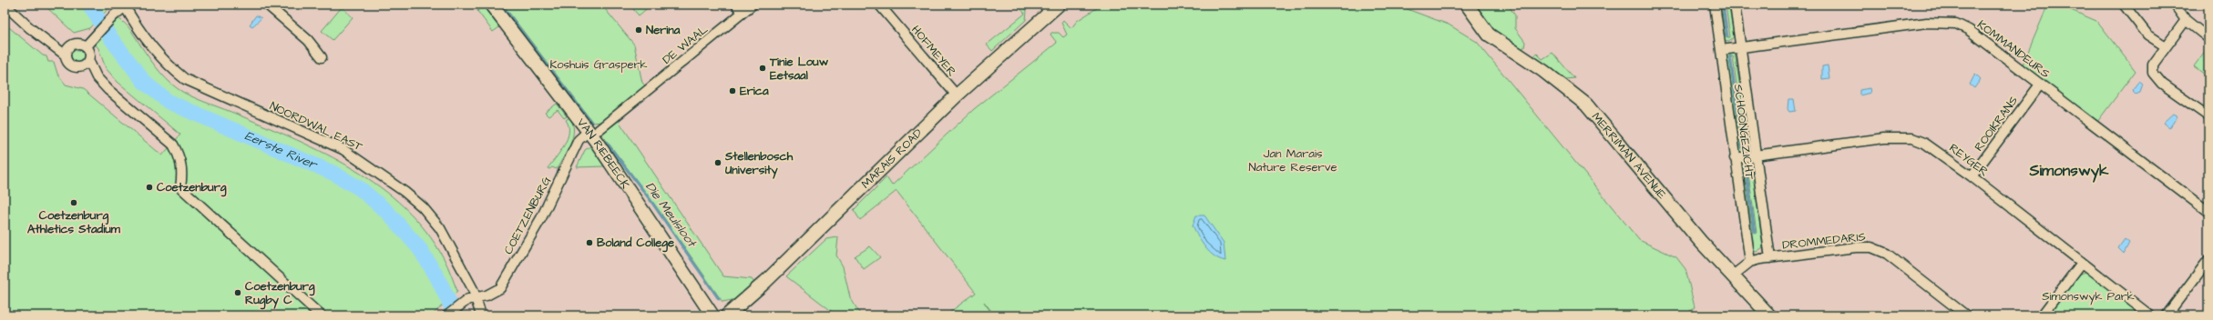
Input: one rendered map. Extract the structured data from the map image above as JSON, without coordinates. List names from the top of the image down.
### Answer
{
  "streets": {
    "street": [
      "DE WAAL",
      "KOMMANDEURS",
      "HOFMEYER",
      "ROOIKRANS",
      "NOORDWAL EAST",
      "SCHOONGEZICHT",
      "VAN RIEBEECK",
      "MERRIMAN AVENUE",
      "MARAIS ROAD",
      "REYGER",
      "COETZENBURG",
      "DROMMEDARIS"
    ]
  },
  "crossings": [
    ["DE WAAL", "VAN RIEBEECK"],
    ["DE WAAL", "COETZENBURG"],
    ["KOMMANDEURS", "ROOIKRANS"],
    ["KOMMANDEURS", "SCHOONGEZICHT"],
    ["HOFMEYER", "MARAIS ROAD"],
    ["ROOIKRANS", "REYGER"],
    ["NOORDWAL EAST", "COETZENBURG"],
    ["SCHOONGEZICHT", "REYGER"],
    ["SCHOONGEZICHT", "DROMMEDARIS"],
    ["VAN RIEBEECK", "COETZENBURG"],
    ["MERRIMAN AVENUE", "DROMMEDARIS"]
  ],
  "districts": ["Simonswyk"],
  "water": ["Eerste River", "Die Meulsloot"],
  "parks": ["Koshuis Grasperk", "Jan Marais Nature Reserve", "Simonswyk Park"],
  "places": [
    "Nerina",
    "Tinie Louw Eetsaal",
    "Erica",
    "Stellenbosch University",
    "Coetzenburg",
    "Coetzenburg Athletics Stadium",
    "Boland College",
    "Coetzenburg Rugby C"
  ]
}
